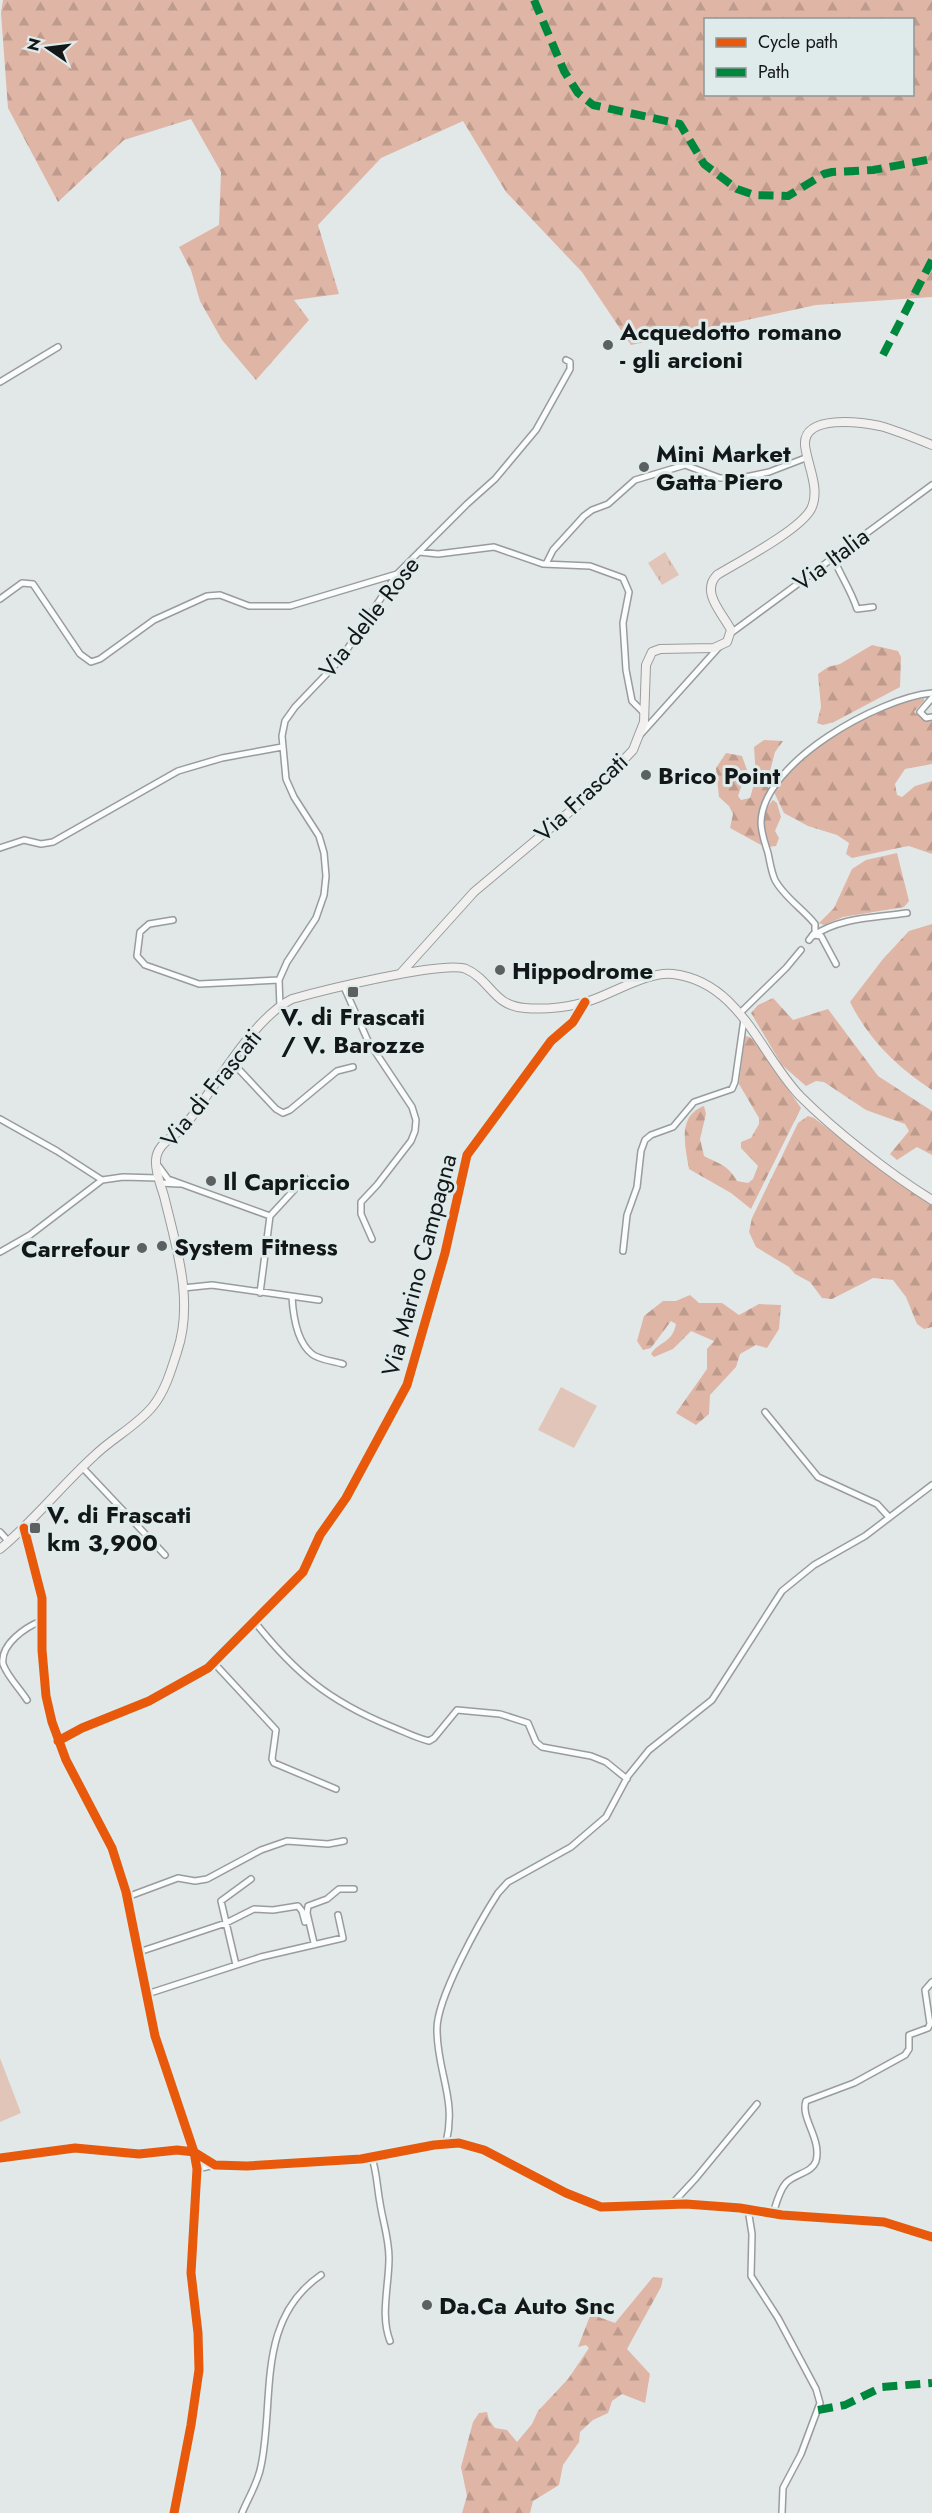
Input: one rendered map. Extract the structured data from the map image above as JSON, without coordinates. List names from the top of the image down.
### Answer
{
  "streets": {
    "main road": ["Via Frascati", "Via di Frascati"],
    "street": ["Via Italia", "Via delle Rose", "Via Marino Campagna"]
  },
  "crossings": [
    ["Via delle Rose", "Via di Frascati"],
    ["Via Frascati", "Via di Frascati"],
    ["Via di Frascati", "Via Marino Campagna"]
  ],
  "places": {
    "other": [
      "Acquedotto romano - gli arcioni",
      "Mini Market Gatta Piero",
      "Brico Point",
      "Hippodrome",
      "Il Capriccio",
      "System Fitness",
      "Carrefour",
      "Da.Ca Auto Snc"
    ],
    "transit": ["V. di Frascati / V. Barozze", "V. di Frascati km 3,900"]
  },
  "legend": ["Cycle path", "Path"],
  "north": "left"
}
